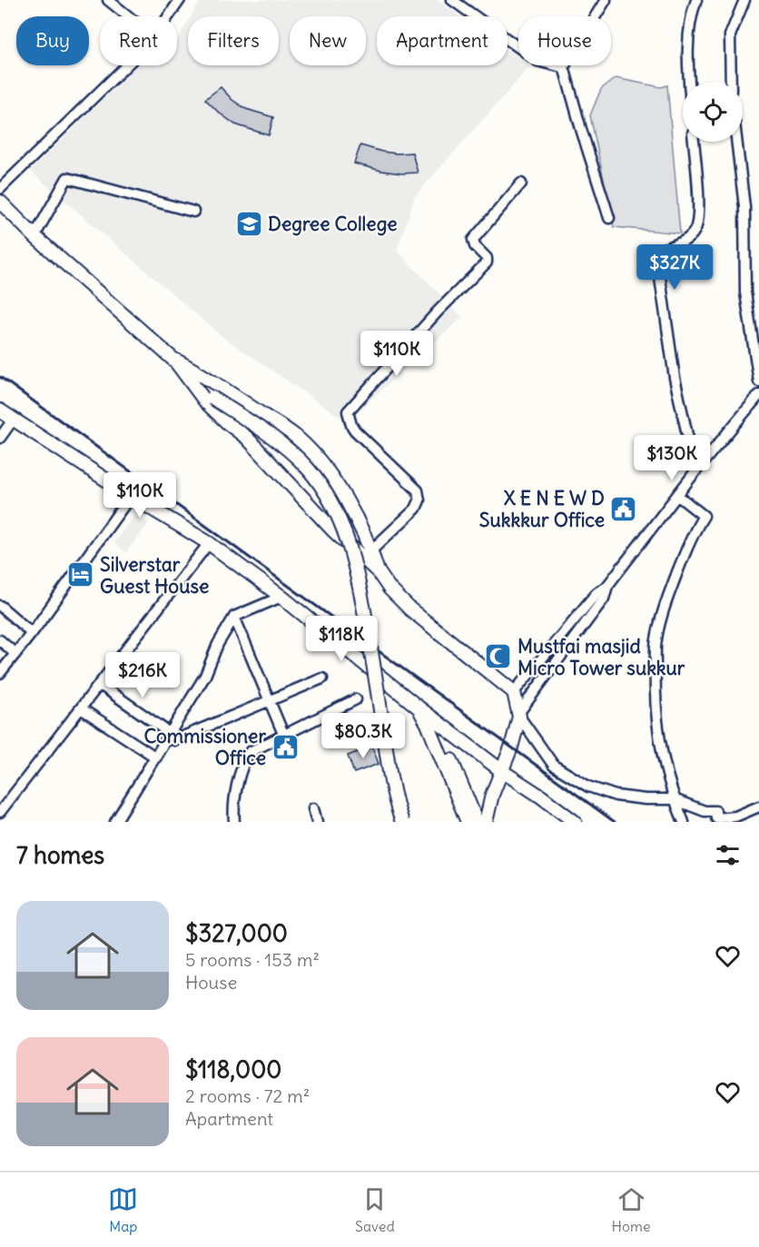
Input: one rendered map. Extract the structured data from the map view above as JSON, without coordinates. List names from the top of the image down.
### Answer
{
  "places": {
    "school or university": ["Degree College"],
    "public building": ["X E N E W D Sukkkur Office", "Commissioner Office"],
    "hotel": ["Silverstar Guest House"],
    "mosque": ["Mustfai masjid Micro Tower sukkur"]
  },
  "page": {
    "chip": [
      "Buy",
      "Rent",
      "Filters",
      "New",
      "Apartment",
      "House"
    ],
    "price": [
      "$327K",
      "$110K",
      "$130K",
      "$110K",
      "$118K",
      "$216K",
      "$80.3K"
    ],
    "heading": "7 homes",
    "list": [
      {
        "name": "$327,000",
        "note": "5 rooms · 153 m² · House"
      },
      {
        "name": "$118,000",
        "note": "2 rooms · 72 m² · Apartment"
      }
    ],
    "tabs": ["Map", "Saved", "Home"]
  }
}
